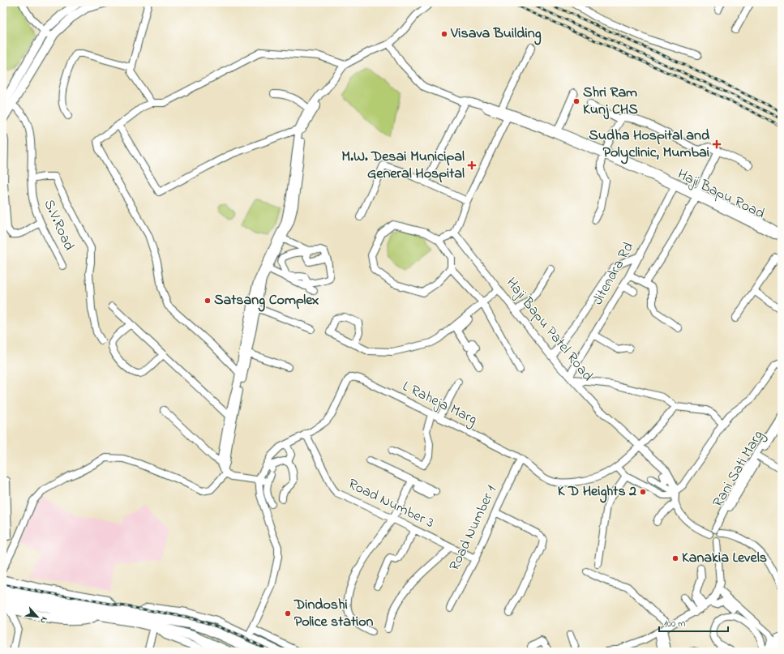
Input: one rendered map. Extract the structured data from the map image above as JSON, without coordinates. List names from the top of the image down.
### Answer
{
  "streets": {
    "street": [
      "Haji Bapu Road",
      "S.V.Road",
      "Jitendra Rd",
      "Haji Bapu Patel Road",
      "L Raheja Marg",
      "Rani Sati Marg",
      "Road Number 3",
      "Road Number 1"
    ]
  },
  "crossings": [
    ["Haji Bapu Road", "Jitendra Rd"],
    ["Jitendra Rd", "Haji Bapu Patel Road"],
    ["Haji Bapu Patel Road", "L Raheja Marg"],
    ["L Raheja Marg", "Road Number 3"],
    ["L Raheja Marg", "Road Number 1"],
    ["Road Number 3", "Road Number 1"]
  ],
  "places": {
    "other": [
      "Visava Building",
      "Shri Ram Kunj CHS",
      "Satsang Complex",
      "K D Heights 2",
      "Kanakia Levels",
      "Dindoshi Police station"
    ],
    "health": ["Sudha Hospital and Polyclinic, Mumbai", "M.W. Desai Municipal General Hospital"]
  },
  "scale_bar": "100 m",
  "north": "bottom right"
}
